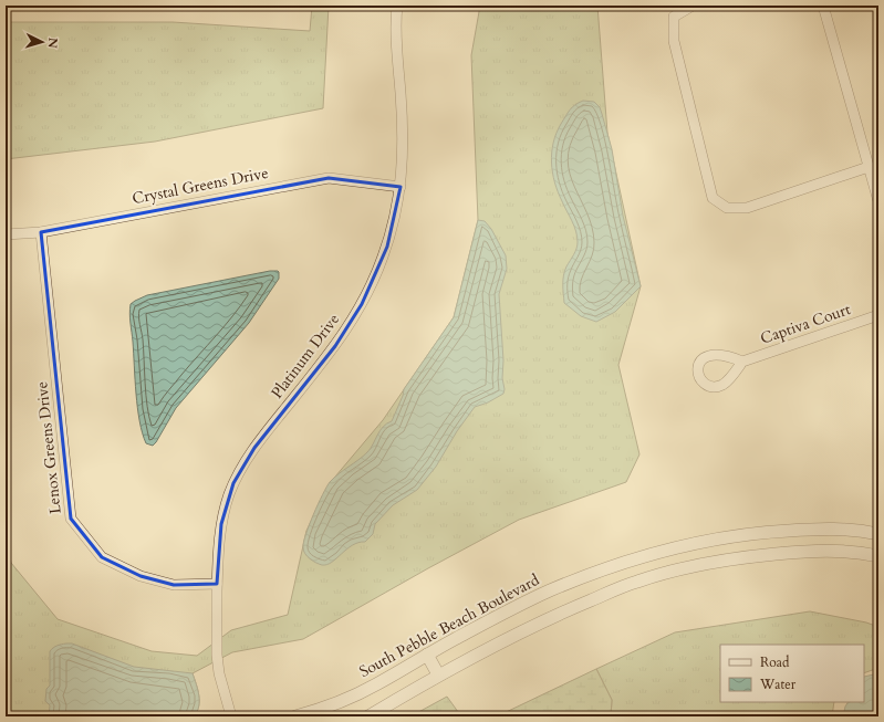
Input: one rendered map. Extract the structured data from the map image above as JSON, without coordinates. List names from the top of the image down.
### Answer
{
  "streets": {
    "street": [
      "Crystal Greens Drive",
      "Captiva Court",
      "Platinum Drive",
      "Lenox Greens Drive",
      "South Pebble Beach Boulevard"
    ]
  },
  "crossings": [
    ["Crystal Greens Drive", "Platinum Drive"],
    ["Crystal Greens Drive", "Lenox Greens Drive"],
    ["Platinum Drive", "Lenox Greens Drive"]
  ],
  "legend": ["Road", "Water"],
  "north": "right"
}
